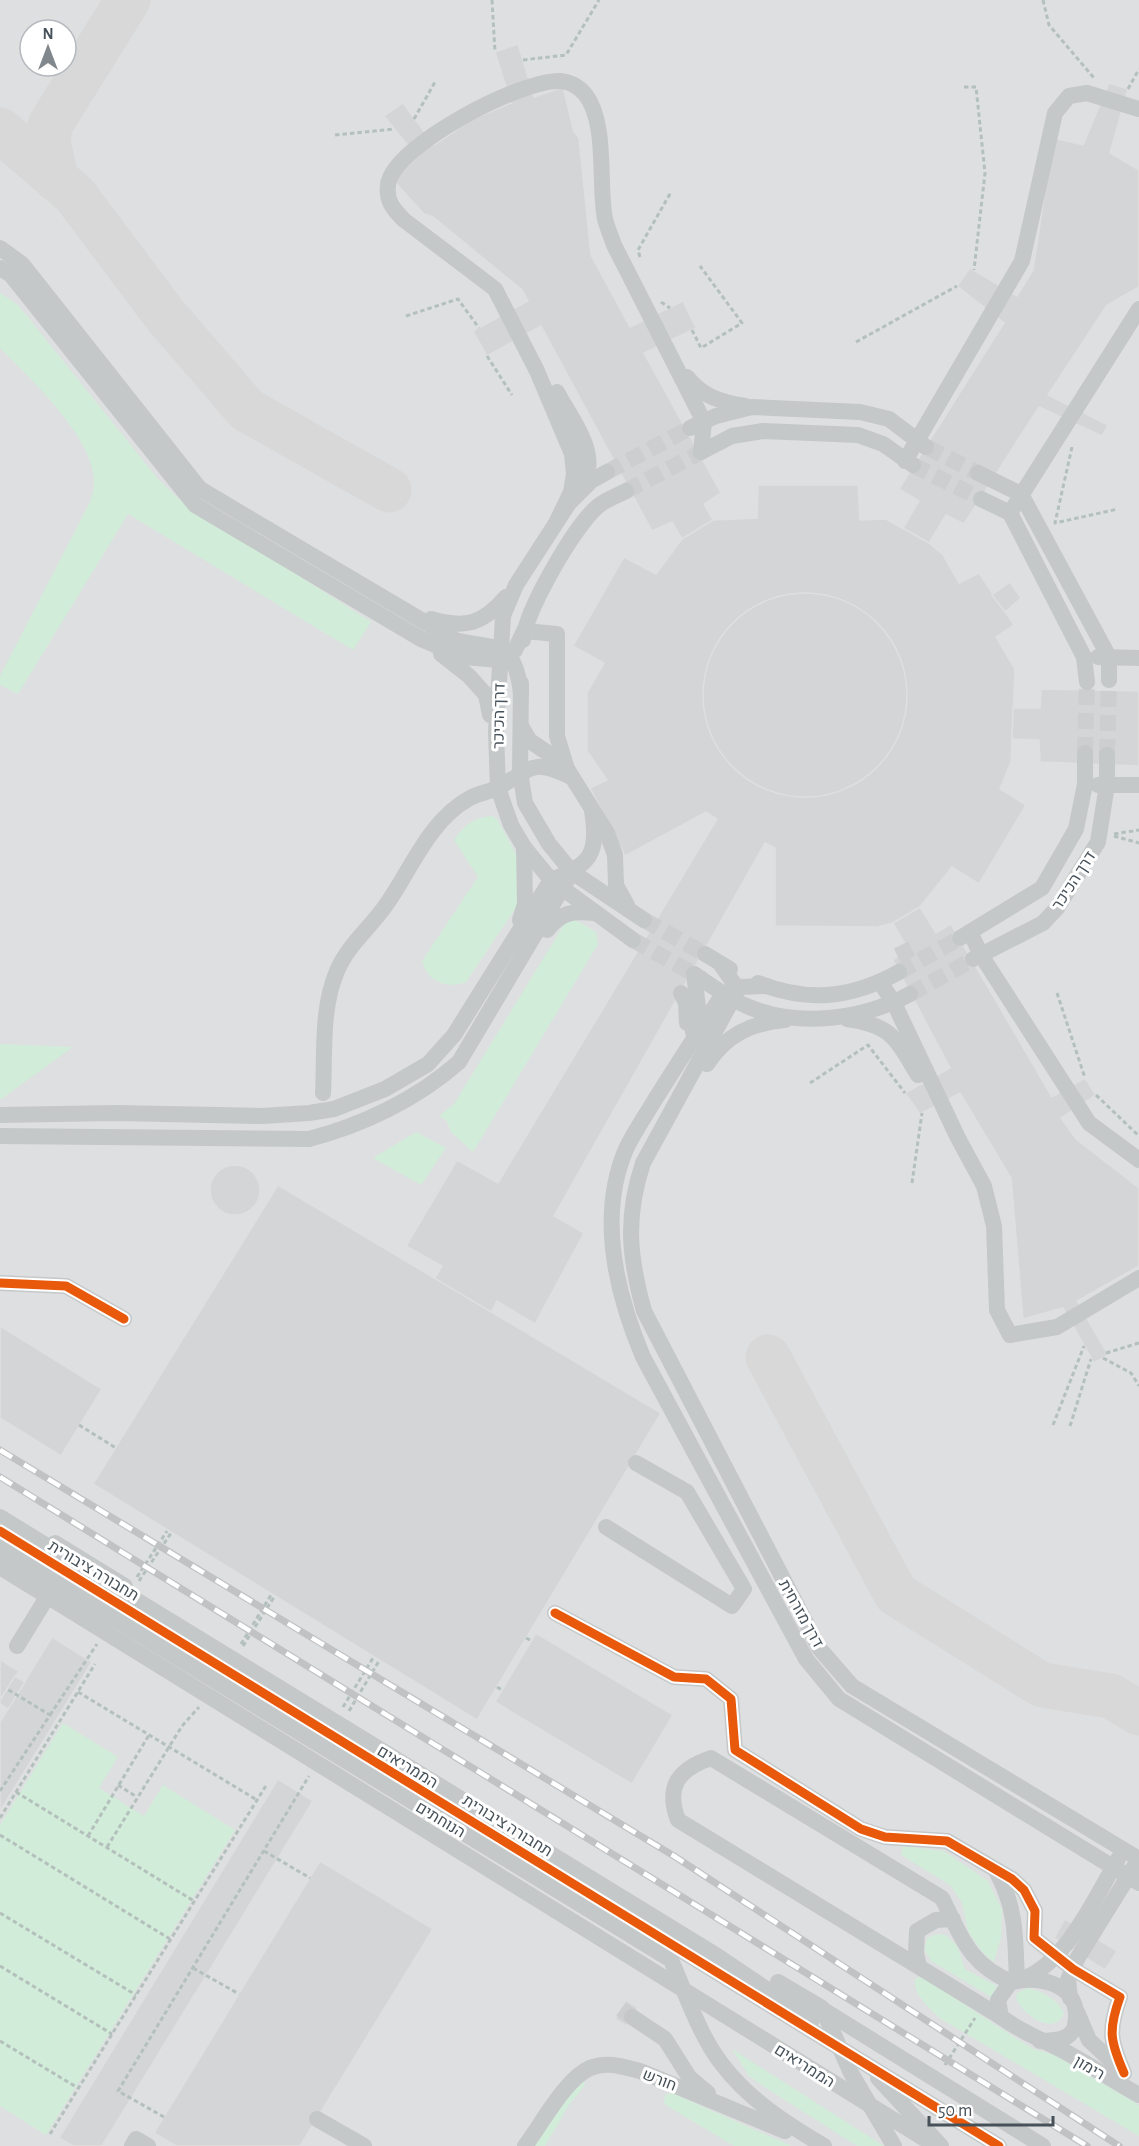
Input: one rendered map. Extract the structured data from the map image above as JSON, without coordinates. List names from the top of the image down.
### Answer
{
  "streets": {
    "street": [
      "דרך הכיכר",
      "תחבורה ציבורית",
      "דרך מזרחית",
      "הממריאים",
      "הנוחתים",
      "רימון",
      "חורש"
    ]
  },
  "crossings": [
    ["תחבורה ציבורית", "הממריאים"]
  ],
  "scale_bar": "50 m",
  "north": "top"
}
